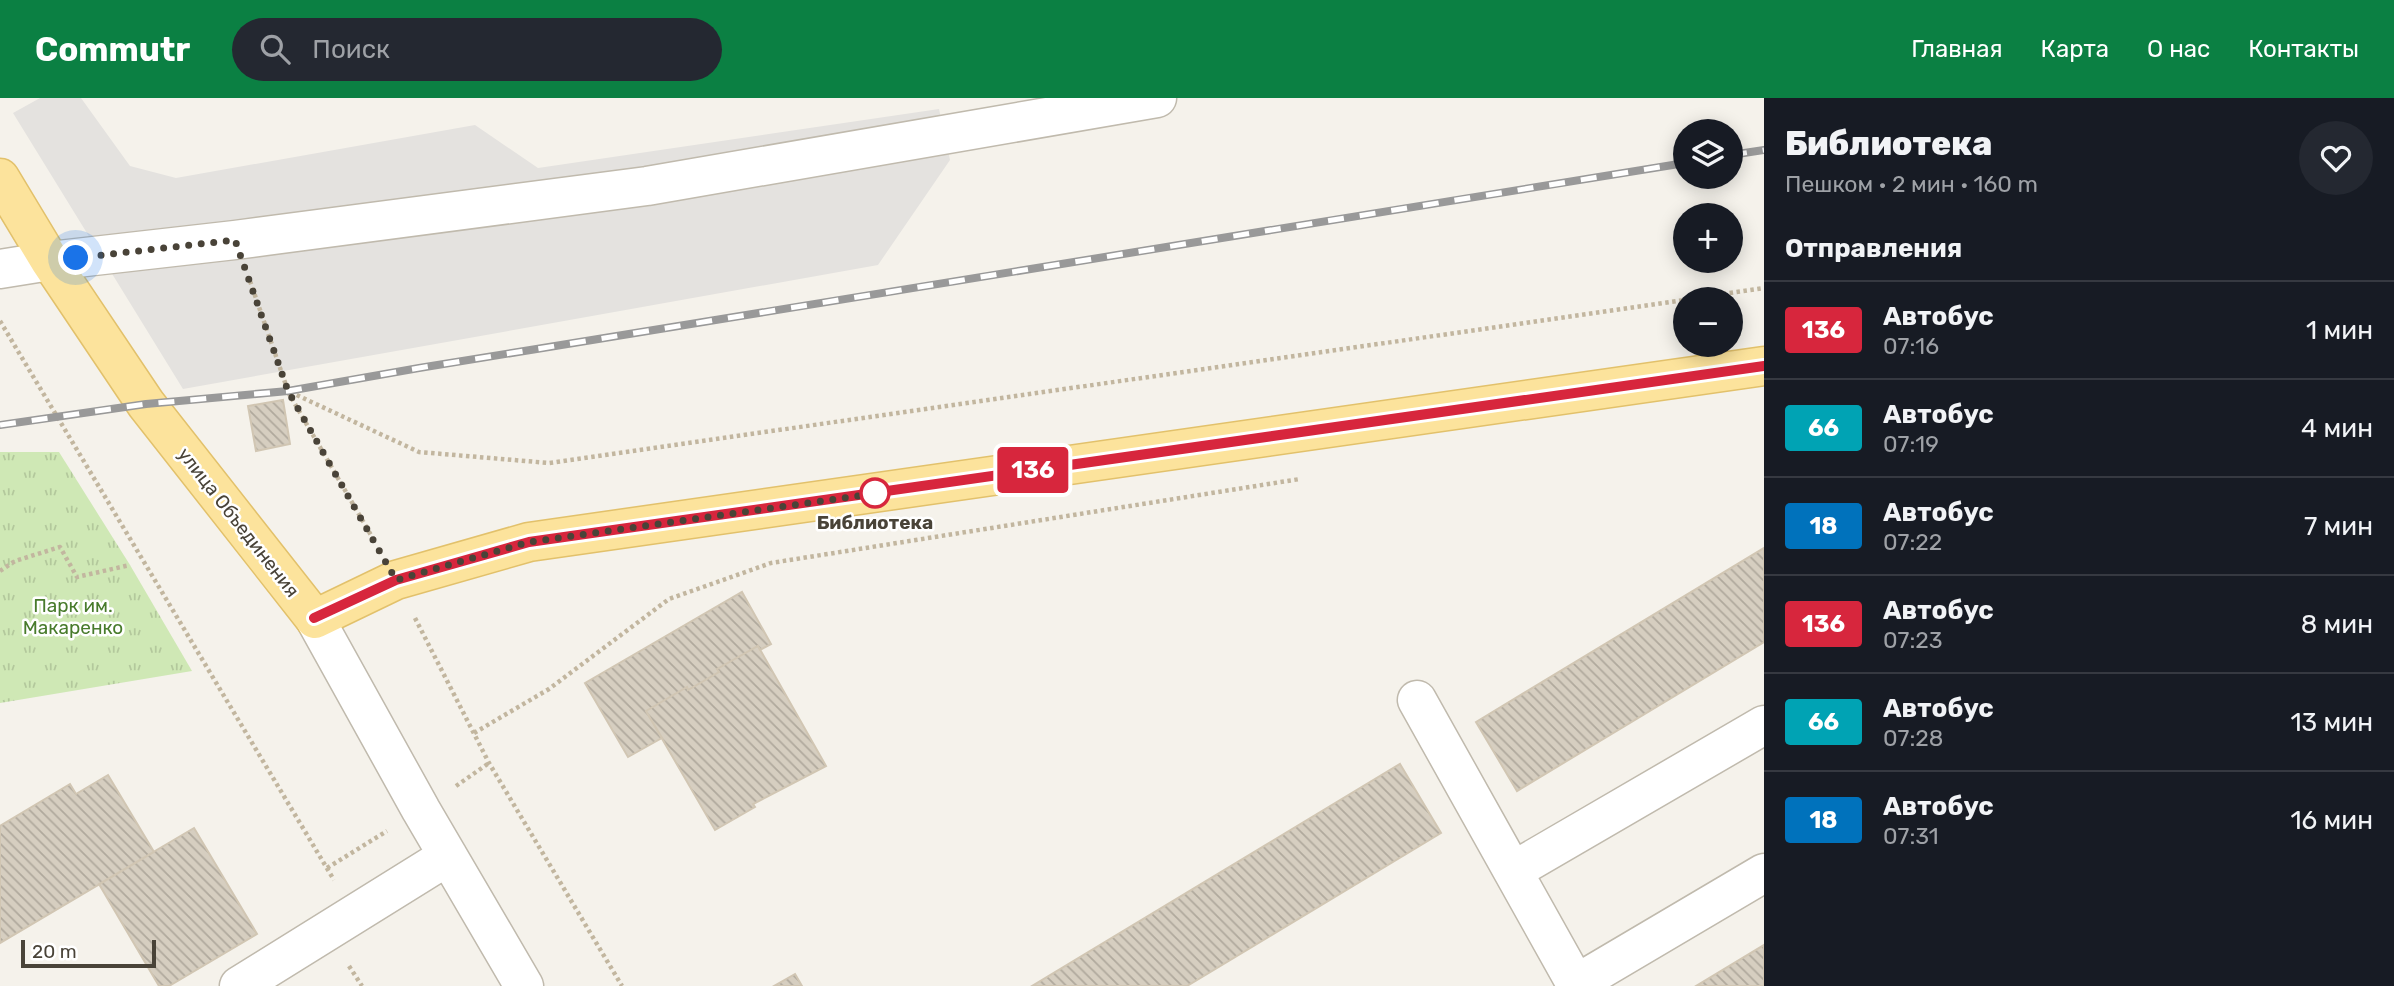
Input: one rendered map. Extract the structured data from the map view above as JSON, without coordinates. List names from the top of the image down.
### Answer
{
  "streets": {
    "main road": ["улица Объединения"]
  },
  "parks": ["Парк им. Макаренко"],
  "places": ["Библиотека"],
  "lines": ["bus line 136"],
  "scale_bar": "20 m",
  "page": {
    "header": "Commutr",
    "search": "Поиск",
    "nav": [
      "Главная",
      "Карта",
      "О нас",
      "Контакты"
    ],
    "on_map": "136",
    "heading": [
      ["Библиотека", "Пешком · 2 мин · 160 m"],
      "Отправления"
    ],
    "map_buttons": ["+", "−"],
    "list": [
      {
        "mark": "136",
        "name": "Автобус",
        "note": "07:16",
        "value": "1 мин"
      },
      {
        "mark": "66",
        "name": "Автобус",
        "note": "07:19",
        "value": "4 мин"
      },
      {
        "mark": "18",
        "name": "Автобус",
        "note": "07:22",
        "value": "7 мин"
      },
      {
        "mark": "136",
        "name": "Автобус",
        "note": "07:23",
        "value": "8 мин"
      },
      {
        "mark": "66",
        "name": "Автобус",
        "note": "07:28",
        "value": "13 мин"
      },
      {
        "mark": "18",
        "name": "Автобус",
        "note": "07:31",
        "value": "16 мин"
      }
    ],
    "scale": "20 m"
  }
}
